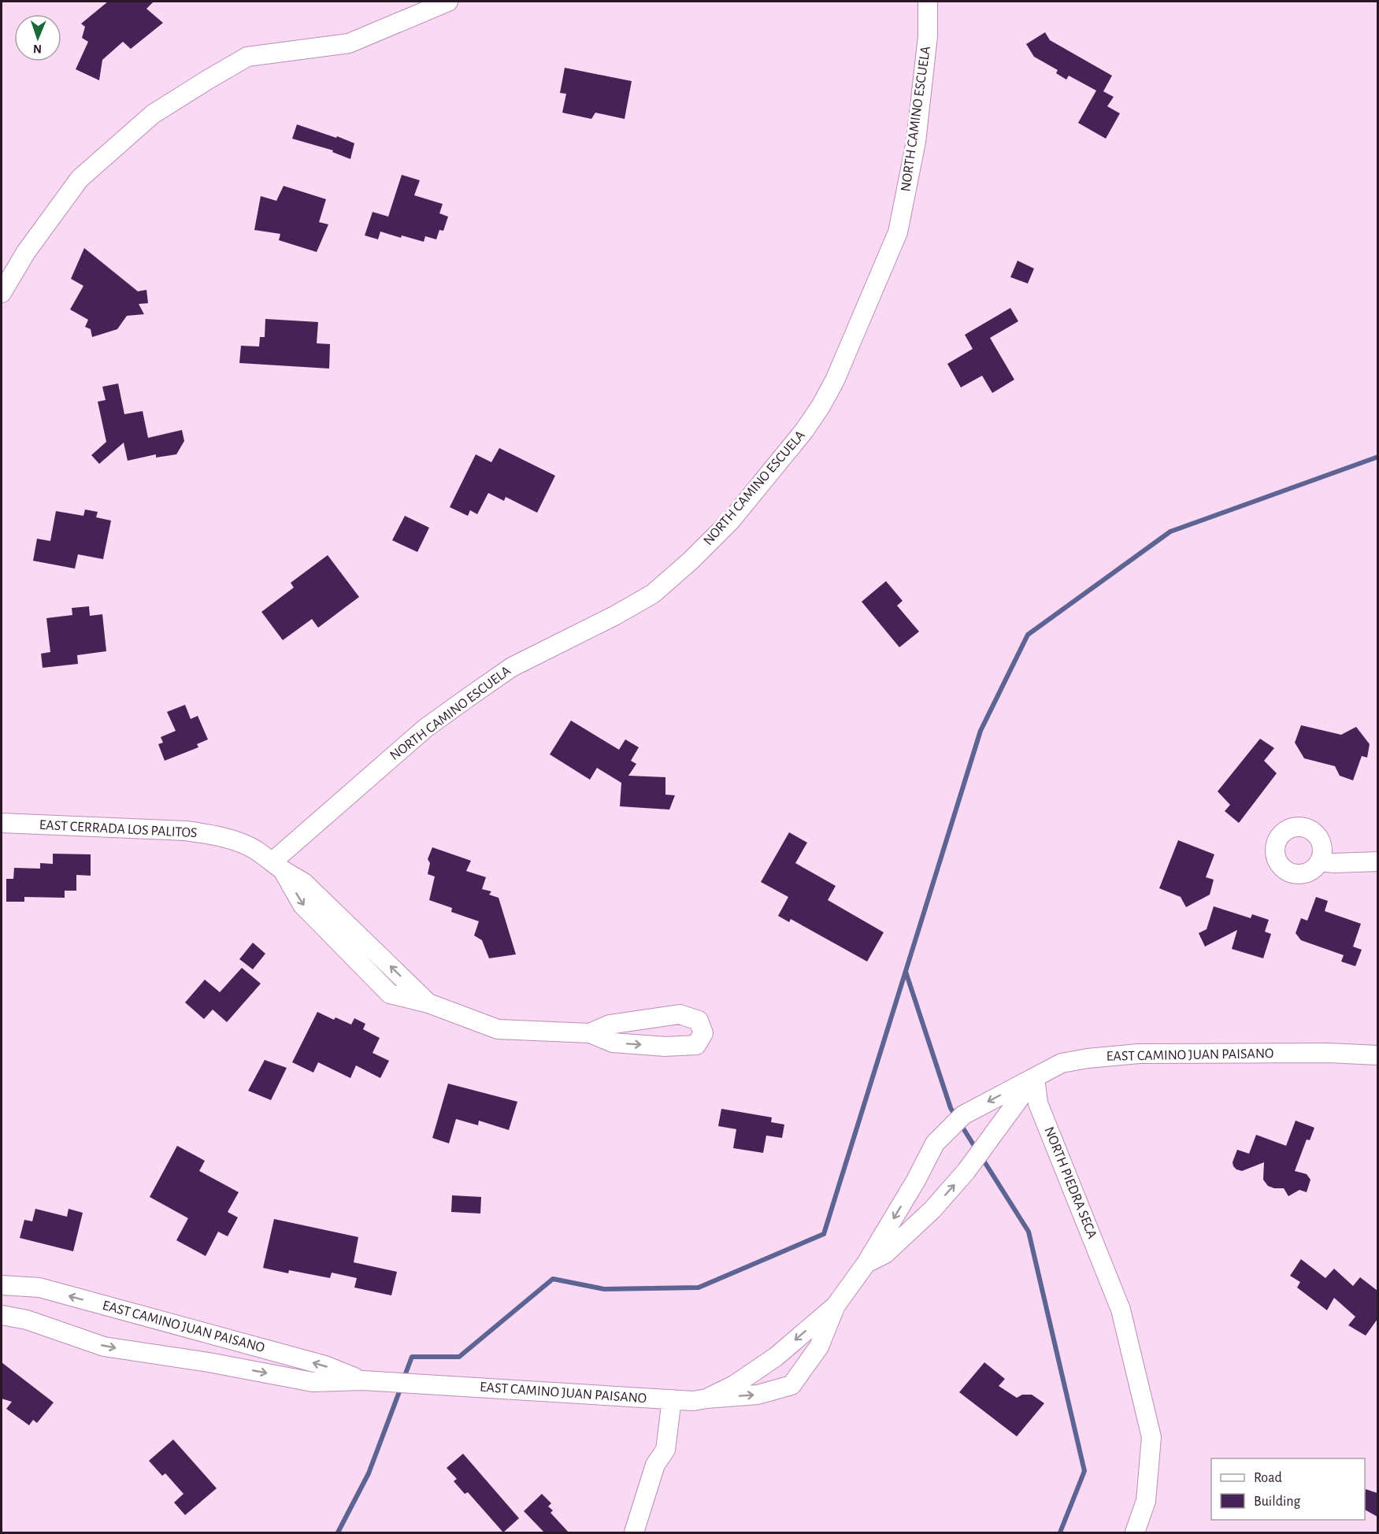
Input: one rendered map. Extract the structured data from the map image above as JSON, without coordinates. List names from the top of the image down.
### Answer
{
  "streets": {
    "street": [
      "NORTH CAMINO ESCUELA",
      "EAST CERRADA LOS PALITOS",
      "EAST CAMINO JUAN PAISANO",
      "NORTH PIEDRA SECA"
    ]
  },
  "crossings": [
    ["NORTH CAMINO ESCUELA", "EAST CERRADA LOS PALITOS"],
    ["EAST CAMINO JUAN PAISANO", "NORTH PIEDRA SECA"]
  ],
  "legend": ["Road", "Building"],
  "north": "bottom"
}
